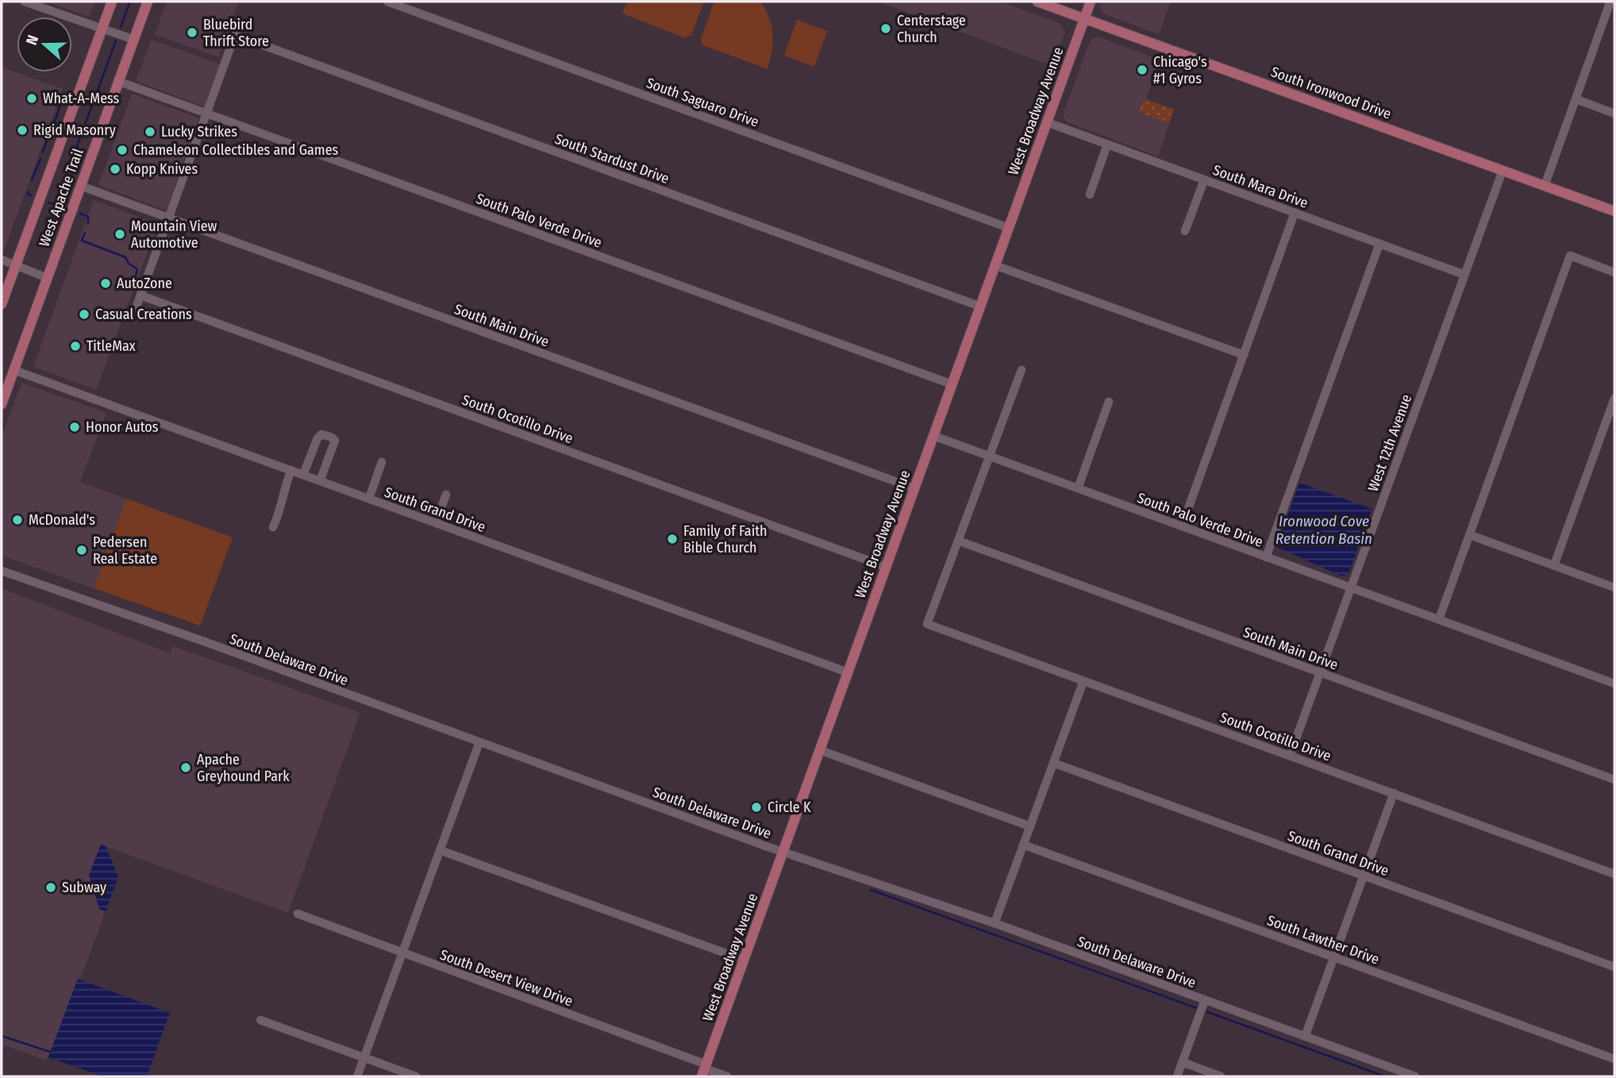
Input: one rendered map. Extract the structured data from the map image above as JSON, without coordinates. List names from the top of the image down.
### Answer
{
  "streets": {
    "main road": ["South Ironwood Drive", "West Broadway Avenue", "West Apache Trail"],
    "street": [
      "South Saguaro Drive",
      "South Stardust Drive",
      "South Mara Drive",
      "South Palo Verde Drive",
      "South Main Drive",
      "South Ocotillo Drive",
      "West 12th Avenue",
      "South Grand Drive",
      "South Delaware Drive",
      "South Lawther Drive",
      "South Desert View Drive"
    ]
  },
  "crossings": [
    ["South Ironwood Drive", "West Broadway Avenue"],
    ["South Ironwood Drive", "West 12th Avenue"],
    ["South Saguaro Drive", "West Broadway Avenue"],
    ["West Broadway Avenue", "South Stardust Drive"],
    ["West Broadway Avenue", "South Mara Drive"],
    ["West Broadway Avenue", "South Palo Verde Drive"],
    ["West Broadway Avenue", "South Main Drive"],
    ["West Broadway Avenue", "South Ocotillo Drive"],
    ["West Broadway Avenue", "South Grand Drive"],
    ["West Broadway Avenue", "South Delaware Drive"],
    ["West Broadway Avenue", "South Desert View Drive"],
    ["South Stardust Drive", "South Palo Verde Drive"],
    ["South Mara Drive", "West 12th Avenue"],
    ["West Apache Trail", "South Palo Verde Drive"],
    ["West Apache Trail", "South Main Drive"],
    ["West Apache Trail", "South Grand Drive"],
    ["South Palo Verde Drive", "West 12th Avenue"],
    ["South Main Drive", "South Ocotillo Drive"],
    ["South Main Drive", "West 12th Avenue"],
    ["South Ocotillo Drive", "West 12th Avenue"]
  ],
  "water": ["Ironwood Cove Retention Basin"],
  "places": [
    "Centerstage Church",
    "Bluebird Thrift Store",
    "Chicago's #1 Gyros",
    "What-A-Mess",
    "Rigid Masonry",
    "Lucky Strikes",
    "Chameleon Collectibles and Games",
    "Kopp Knives",
    "Mountain View Automotive",
    "AutoZone",
    "Casual Creations",
    "TitleMax",
    "Honor Autos",
    "McDonald's",
    "Family of Faith Bible Church",
    "Pedersen Real Estate",
    "Apache Greyhound Park",
    "Circle K",
    "Subway"
  ],
  "north": "left"
}
